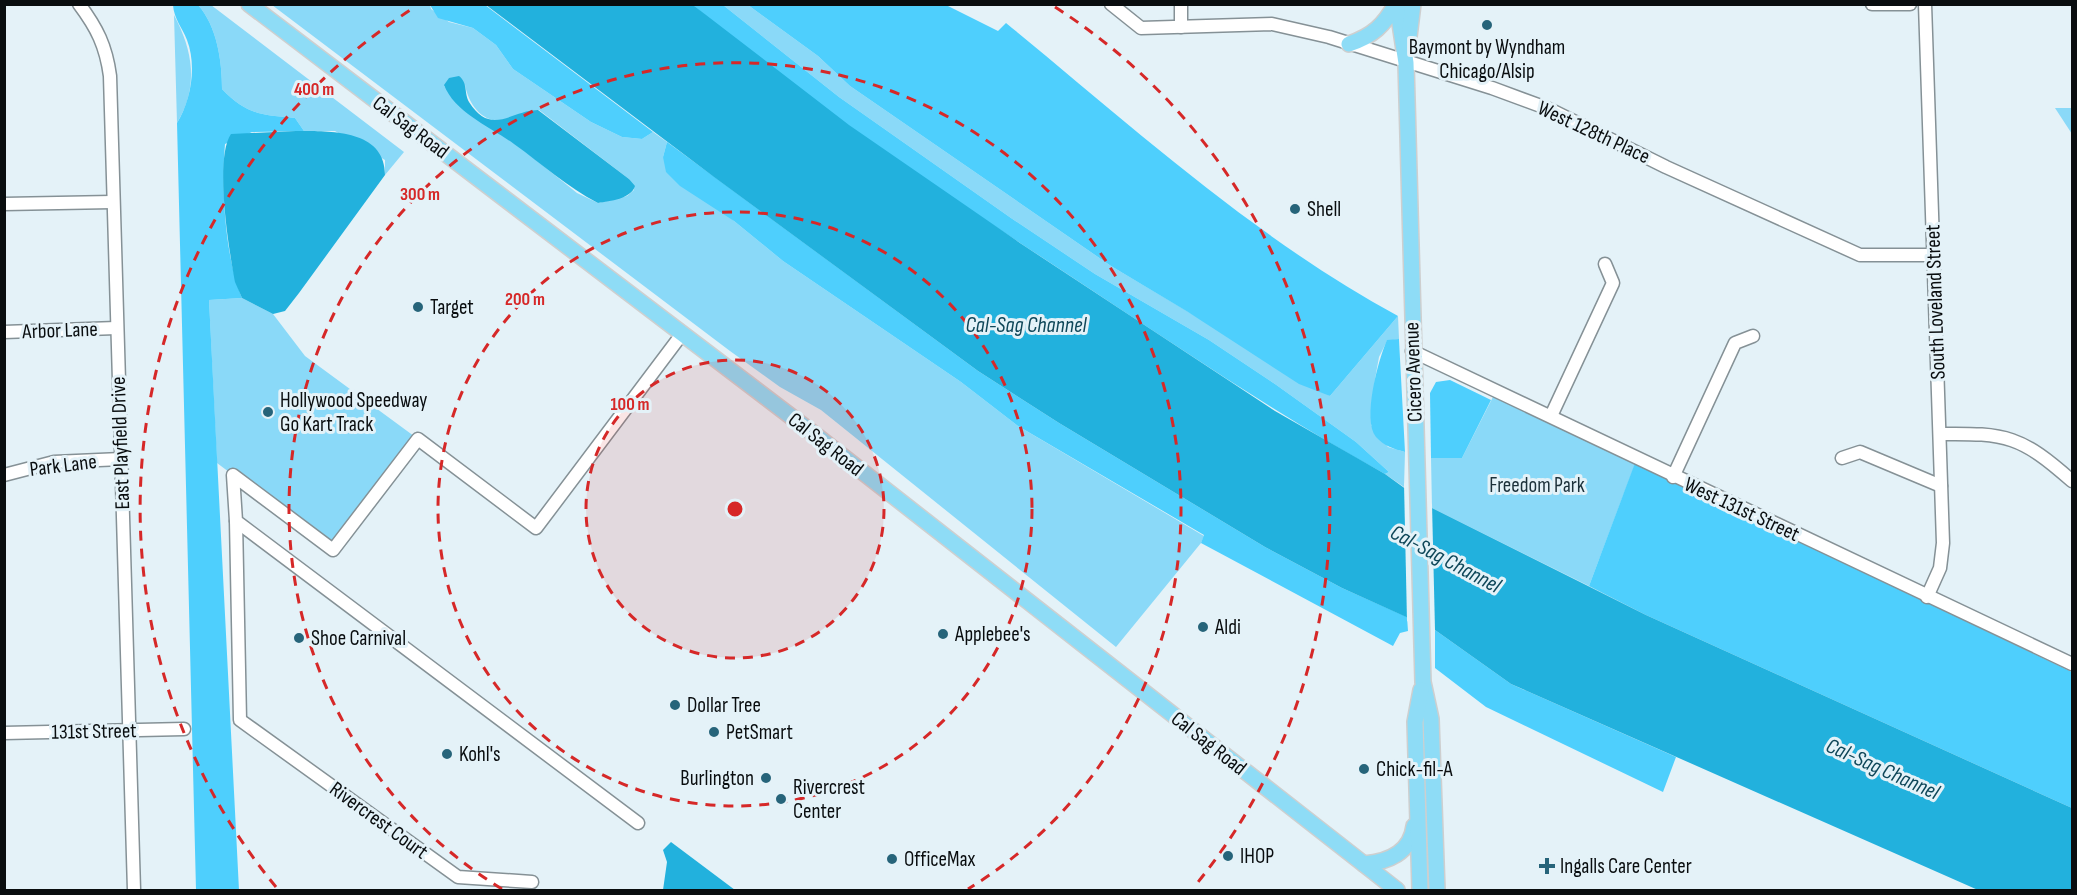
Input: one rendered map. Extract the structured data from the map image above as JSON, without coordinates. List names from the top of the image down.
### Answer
{
  "streets": {
    "main road": ["Cal Sag Road", "Cicero Avenue"],
    "street": [
      "West 128th Place",
      "South Loveland Street",
      "Arbor Lane",
      "East Playfield Drive",
      "Park Lane",
      "West 131st Street",
      "131st Street",
      "Rivercrest Court"
    ]
  },
  "crossings": [
    ["West 128th Place", "South Loveland Street"],
    ["West 128th Place", "Cicero Avenue"],
    ["South Loveland Street", "West 131st Street"],
    ["Arbor Lane", "East Playfield Drive"],
    ["Cicero Avenue", "West 131st Street"],
    ["East Playfield Drive", "Park Lane"],
    ["East Playfield Drive", "131st Street"]
  ],
  "water": ["Cal-Sag Channel"],
  "parks": ["Freedom Park"],
  "places": {
    "other": [
      "Baymont by Wyndham Chicago/Alsip",
      "Shell",
      "Target",
      "Hollywood Speedway Go Kart Track",
      "Aldi",
      "Applebee's",
      "Shoe Carnival",
      "Dollar Tree",
      "PetSmart",
      "Kohl's",
      "Chick-fil-A",
      "Burlington",
      "Rivercrest Center",
      "IHOP",
      "OfficeMax"
    ],
    "health": ["Ingalls Care Center"]
  },
  "rings": [
    "400 m",
    "300 m",
    "200 m",
    "100 m"
  ]
}
